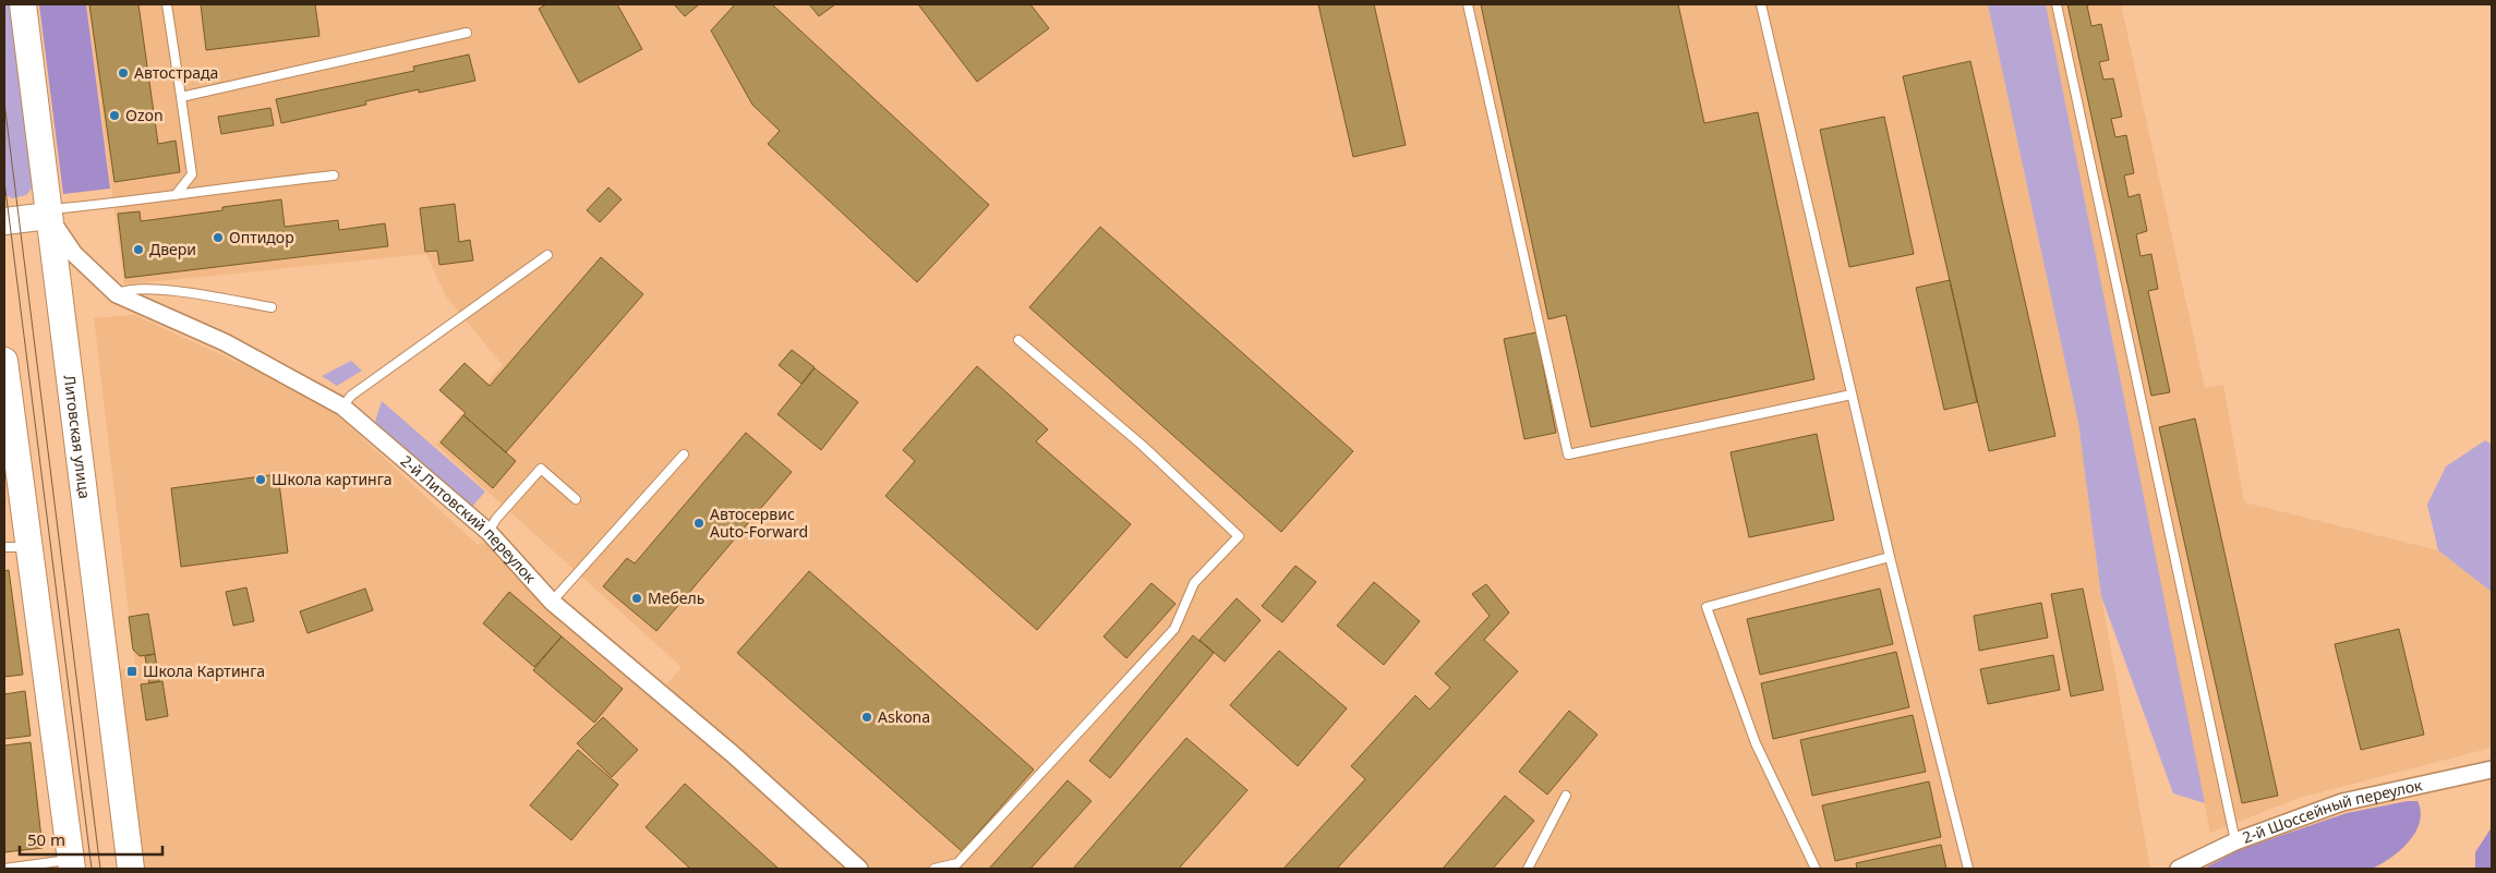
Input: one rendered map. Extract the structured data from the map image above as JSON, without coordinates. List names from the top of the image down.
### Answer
{
  "streets": {
    "main road": ["Литовская улица"],
    "street": ["2-й Литовский переулок", "2-й Шоссейный переулок"]
  },
  "crossings": [
    ["Литовская улица", "2-й Литовский переулок"]
  ],
  "places": {
    "other": [
      "Автострада",
      "Ozon",
      "Оптидор",
      "Двери",
      "Школа картинга",
      "Автосервис Auto-Forward",
      "Мебель",
      "Askona"
    ],
    "transit": ["Школа Картинга"]
  },
  "scale_bar": "50 m"
}
